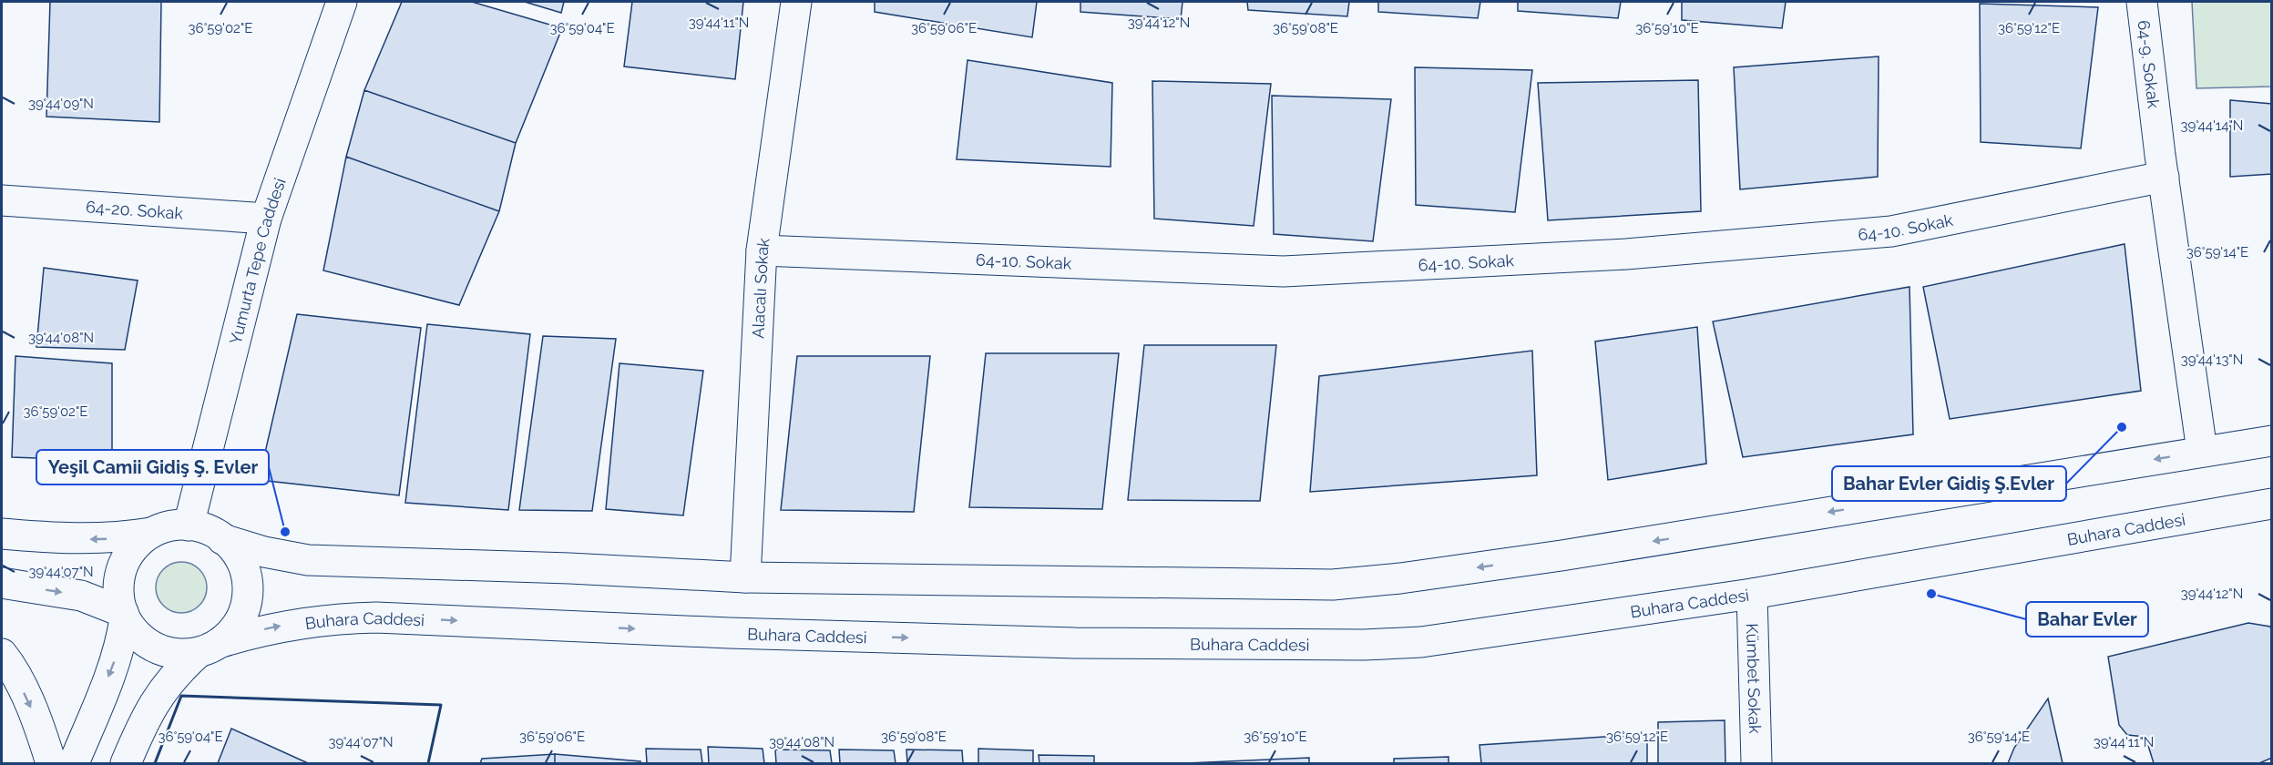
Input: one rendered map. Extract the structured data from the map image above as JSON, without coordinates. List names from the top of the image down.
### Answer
{
  "streets": {
    "main road": [
      "64-9. Sokak",
      "64-20. Sokak",
      "64-10. Sokak",
      "Yumurta Tepe Caddesi",
      "Alacalı Sokak",
      "Buhara Caddesi",
      "Kümbet Sokak"
    ]
  },
  "crossings": [
    ["64-9. Sokak", "64-10. Sokak"],
    ["64-20. Sokak", "Yumurta Tepe Caddesi"],
    ["64-10. Sokak", "Alacalı Sokak"],
    ["Yumurta Tepe Caddesi", "Buhara Caddesi"],
    ["Buhara Caddesi", "Kümbet Sokak"]
  ],
  "places": ["Bahar Evler Gidiş Ş.Evler", "Yeşil Camii Gidiş Ş. Evler", "Bahar Evler"],
  "coordinates": [
    "39°44'11\"N",
    "39°44'12\"N",
    "36°59'02\"E",
    "36°59'06\"E",
    "36°59'10\"E",
    "36°59'12\"E",
    "36°59'04\"E",
    "36°59'08\"E",
    "39°44'09\"N",
    "39°44'14\"N",
    "36°59'14\"E",
    "39°44'08\"N",
    "39°44'13\"N",
    "39°44'07\"N"
  ]
}
